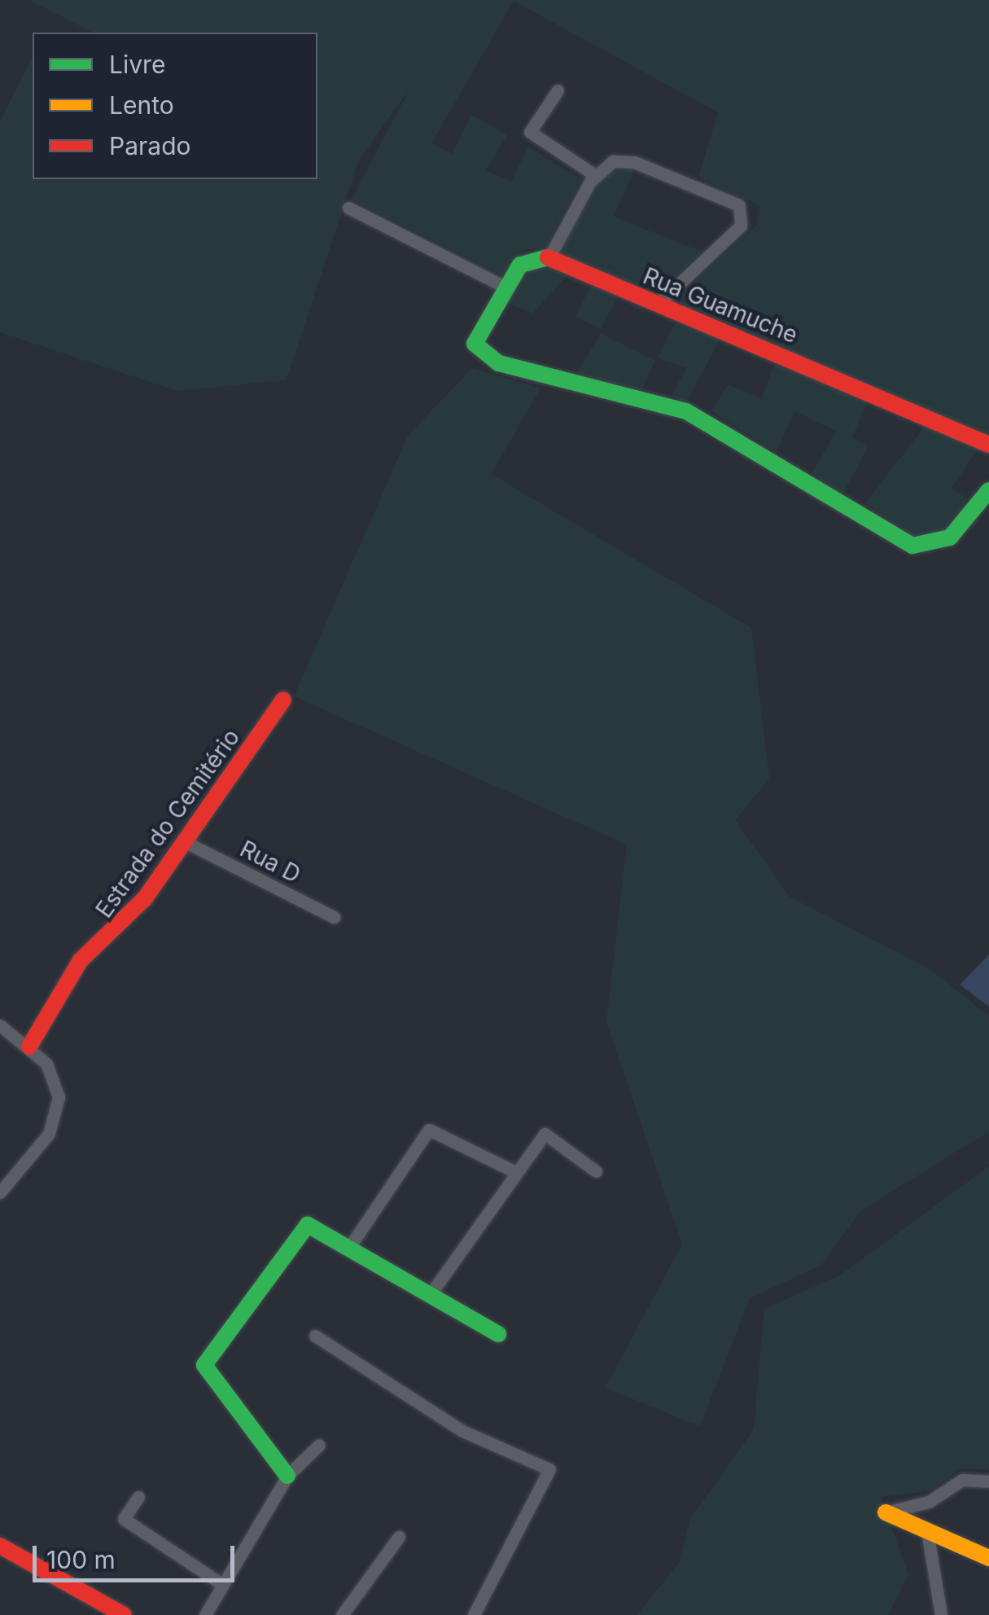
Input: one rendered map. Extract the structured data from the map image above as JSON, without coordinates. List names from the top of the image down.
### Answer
{
  "streets": {
    "street": ["Rua Guamuche", "Estrada do Cemitério", "Rua D"]
  },
  "crossings": [
    ["Estrada do Cemitério", "Rua D"]
  ],
  "legend": ["Livre", "Lento", "Parado"],
  "scale_bar": "100 m"
}
